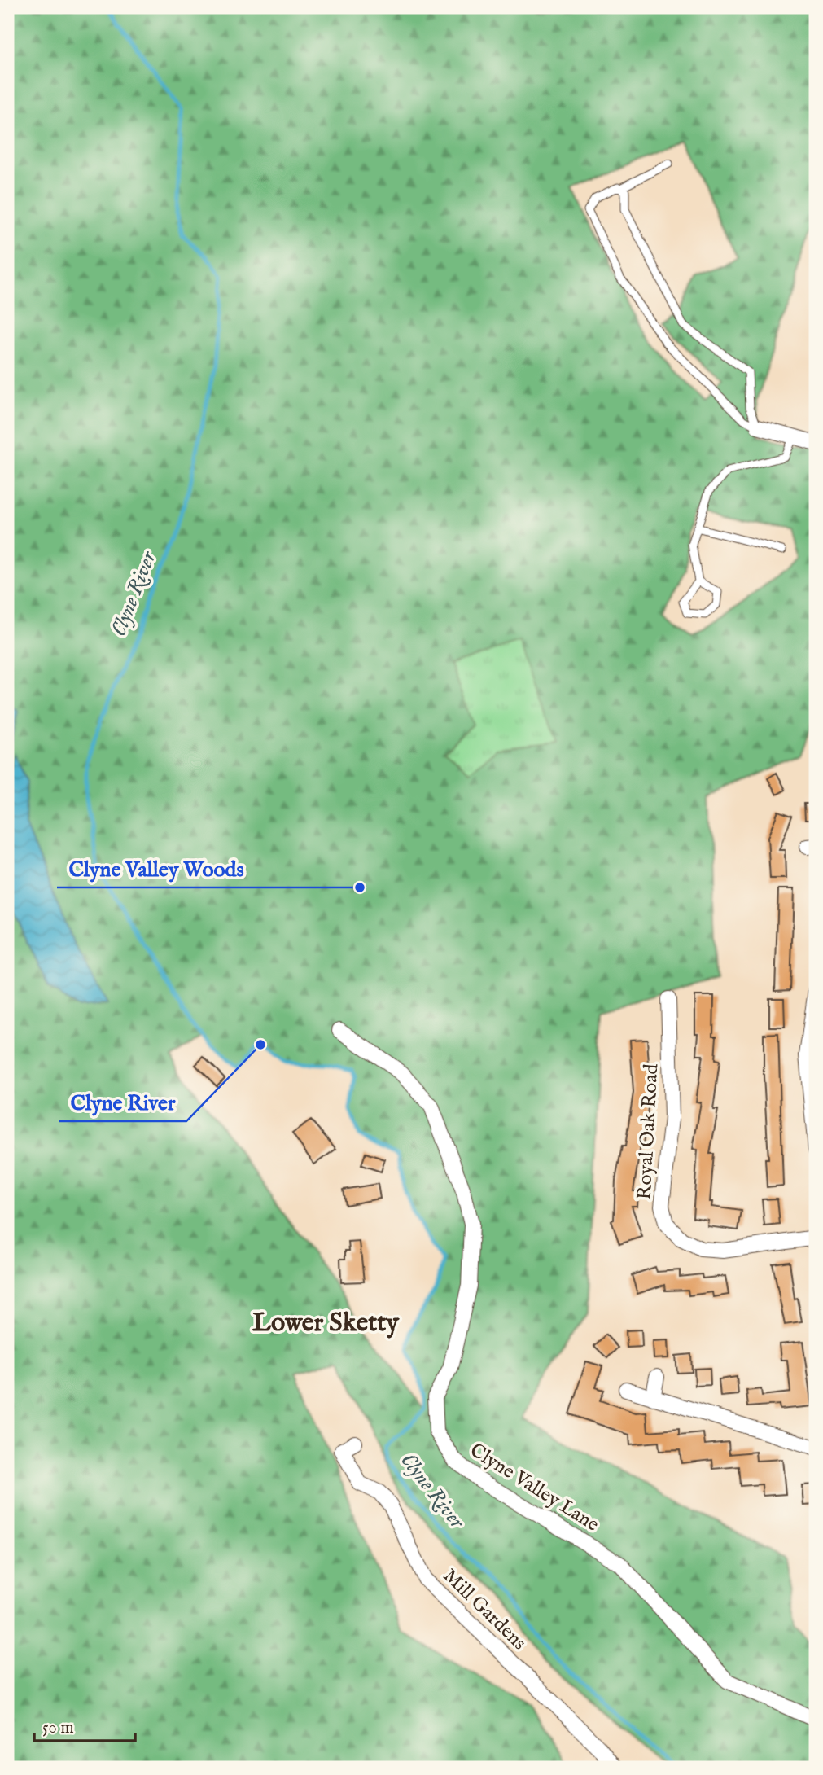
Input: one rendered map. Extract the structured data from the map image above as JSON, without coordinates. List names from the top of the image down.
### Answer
{
  "streets": {
    "street": ["Royal Oak Road", "Clyne Valley Lane", "Mill Gardens"]
  },
  "districts": ["Lower Sketty"],
  "water": ["Clyne River"],
  "places": ["Clyne Valley Woods", "Clyne River"],
  "scale_bar": "50 m"
}
